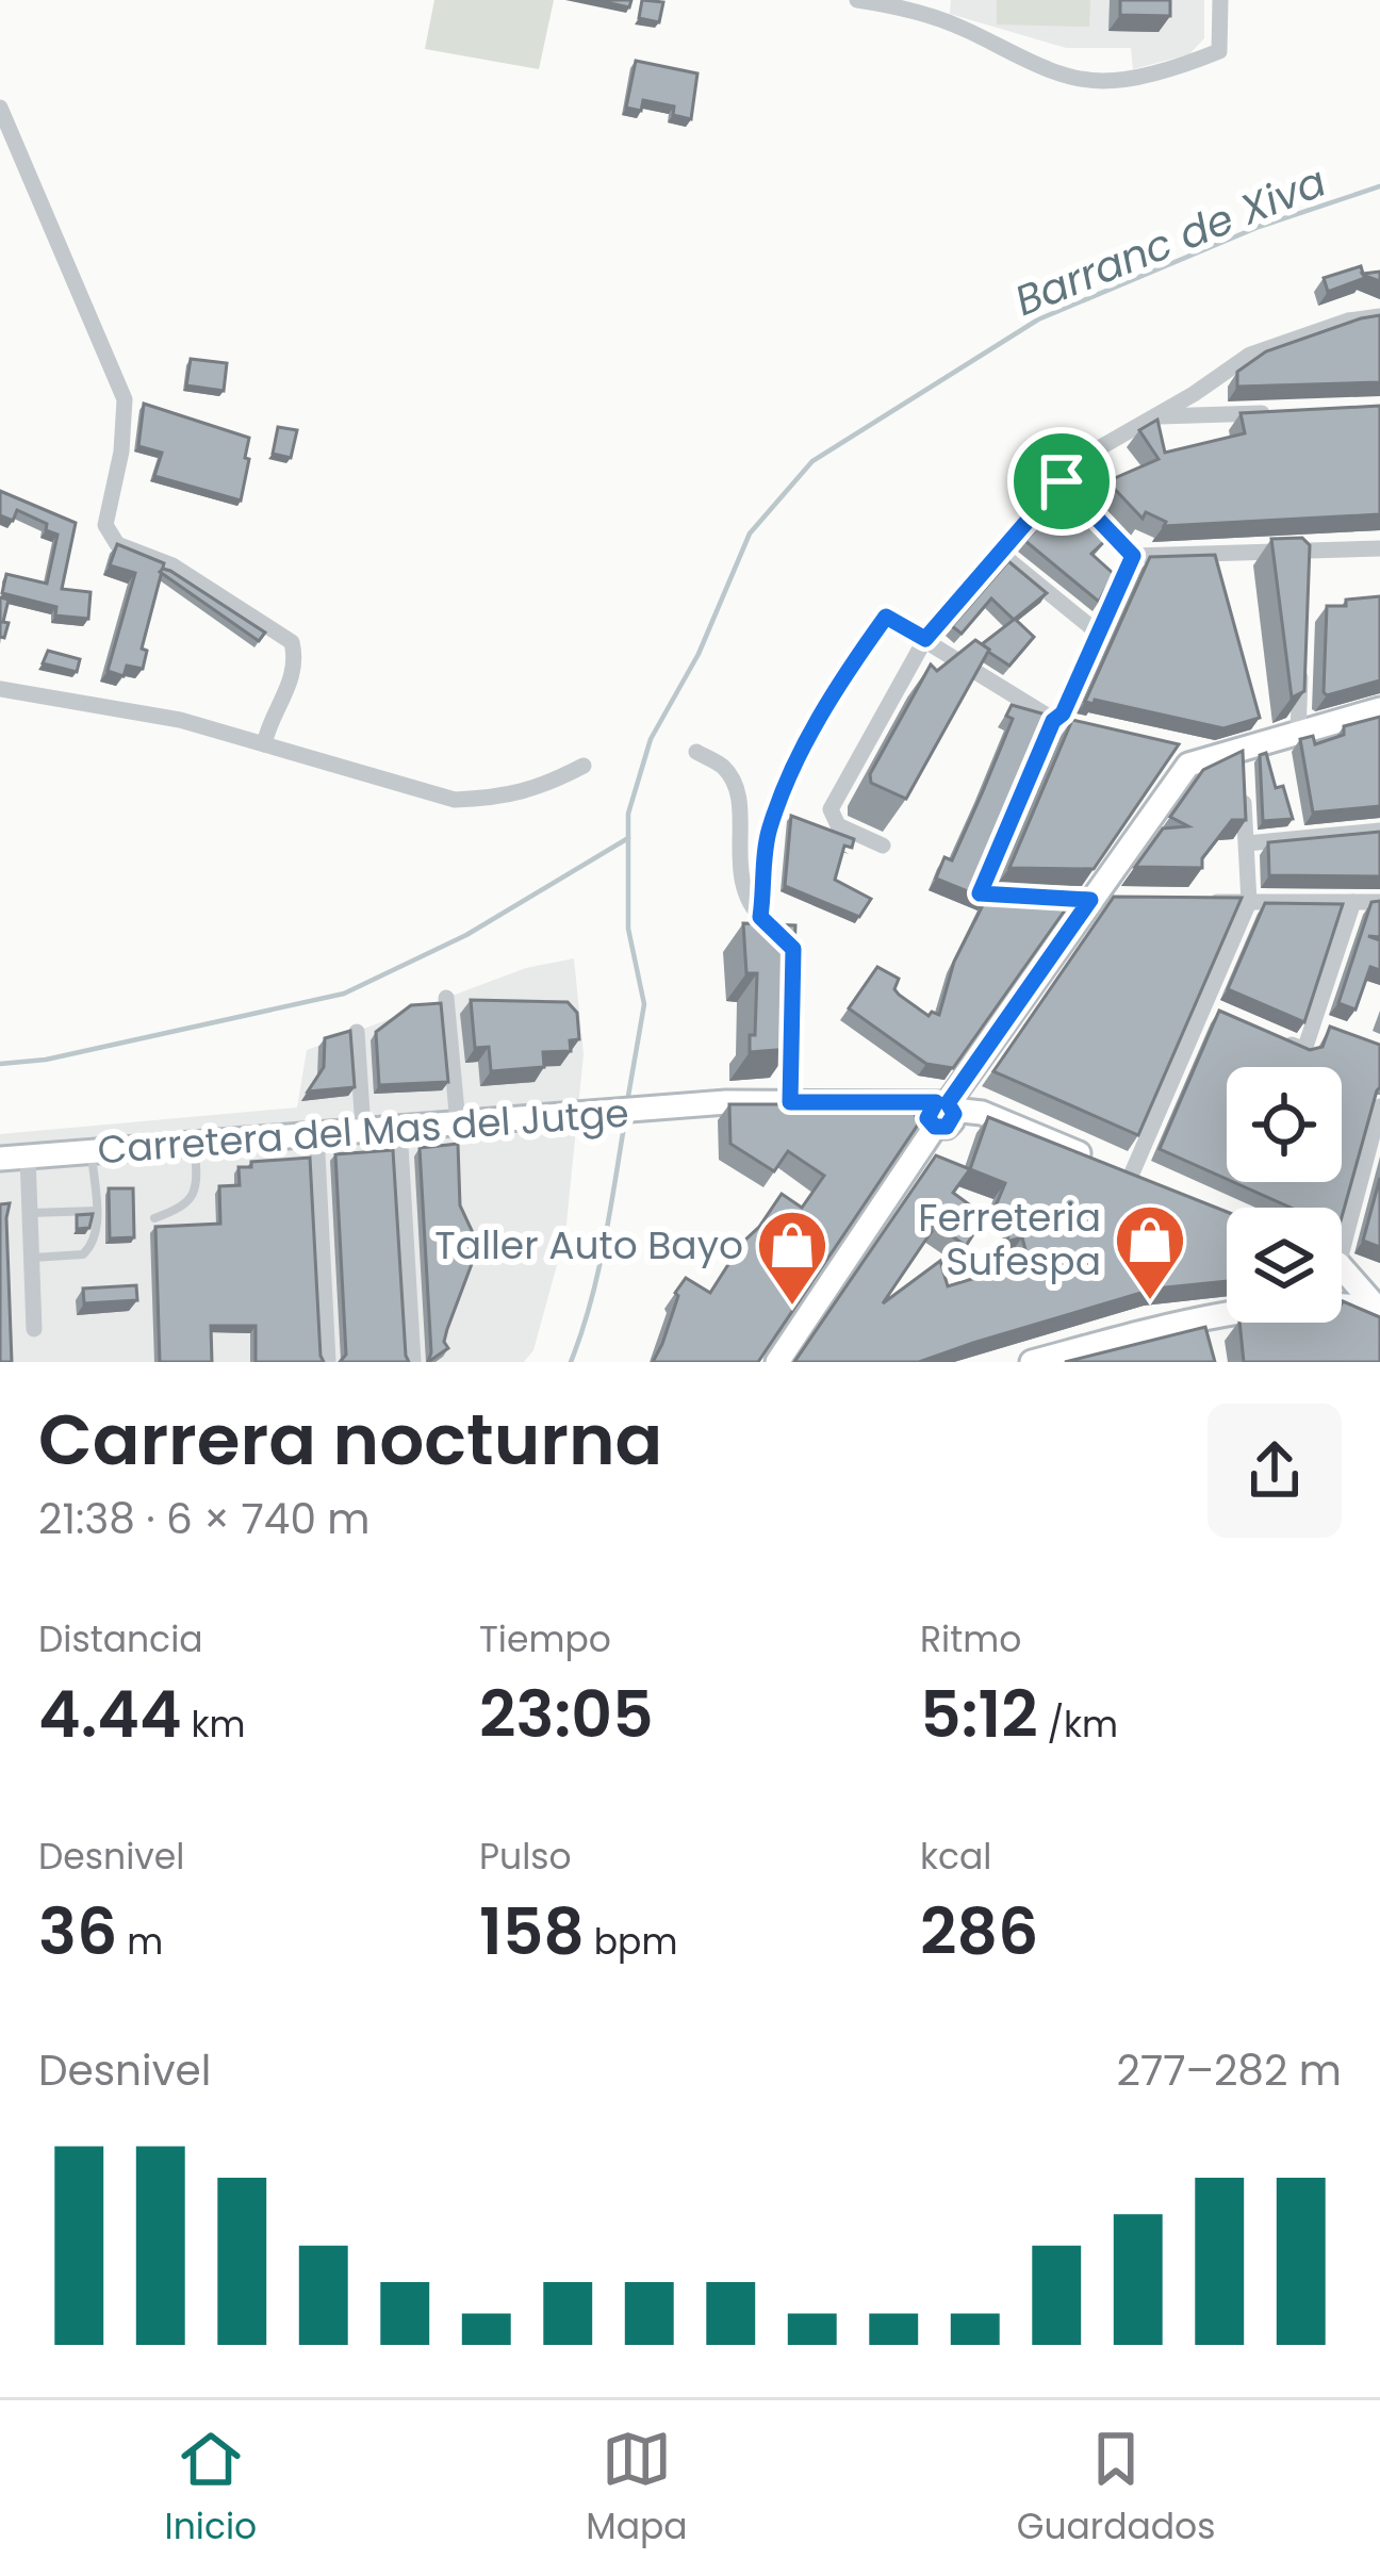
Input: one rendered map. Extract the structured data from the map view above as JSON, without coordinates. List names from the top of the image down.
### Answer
{
  "streets": {
    "street": ["Carretera del Mas del Jutge"]
  },
  "water": ["Barranc de Xiva"],
  "places": {
    "shop": ["Ferreteria Sufespa", "Taller Auto Bayo"]
  },
  "page": {
    "heading": ["Carrera nocturna", "21:38 · 6 × 740 m"],
    "stats": [
      ["Distancia", "4.44 km"],
      ["Tiempo", "23:05"],
      ["Ritmo", "5:12 /km"],
      ["Desnivel", "36 m"],
      ["Pulso", "158 bpm"],
      ["kcal", "286"]
    ],
    "chart": ["Desnivel", "277–282 m"],
    "tabs": ["Inicio", "Mapa", "Guardados"]
  }
}
